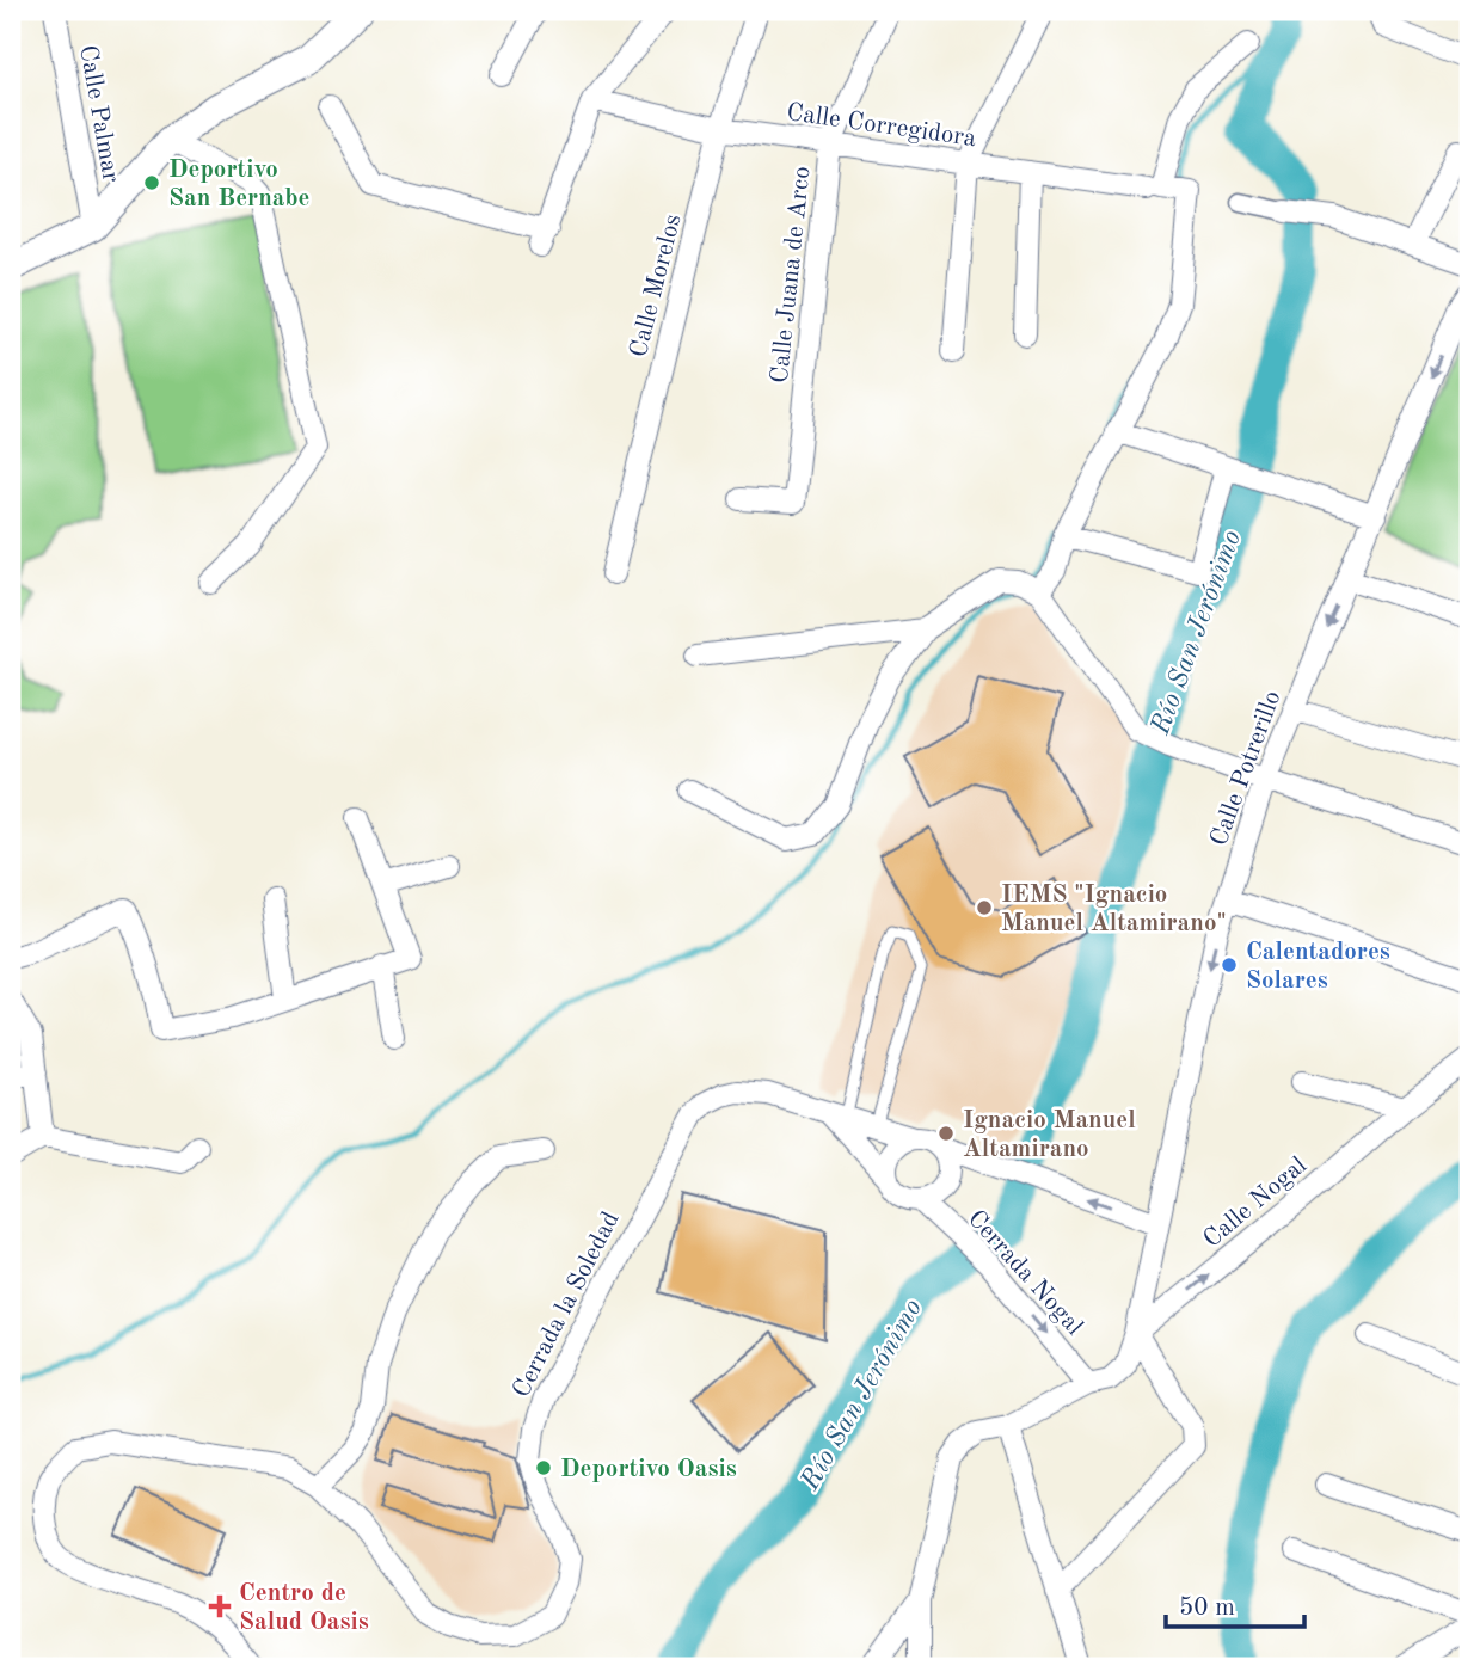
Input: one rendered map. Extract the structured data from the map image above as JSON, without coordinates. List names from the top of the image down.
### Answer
{
  "streets": {
    "street": [
      "Calle Palmar",
      "Calle Corregidora",
      "Calle Juana de Arco",
      "Calle Morelos",
      "Calle Potrerillo",
      "Calle Nogal",
      "Cerrada Nogal",
      "Cerrada la Soledad"
    ]
  },
  "crossings": [
    ["Calle Corregidora", "Calle Juana de Arco"],
    ["Calle Corregidora", "Calle Morelos"],
    ["Calle Potrerillo", "Calle Nogal"],
    ["Cerrada Nogal", "Cerrada la Soledad"]
  ],
  "one_way": ["Calle Potrerillo", "Calle Nogal", "Cerrada Nogal"],
  "water": ["Río San Jerónimo"],
  "places": {
    "other": [
      "Deportivo San Bernabe",
      "IEMS \"Ignacio Manuel Altamirano\"",
      "Calentadores Solares",
      "Ignacio Manuel Altamirano",
      "Deportivo Oasis"
    ],
    "health": ["Centro de Salud Oasis"]
  },
  "scale_bar": "50 m"
}
